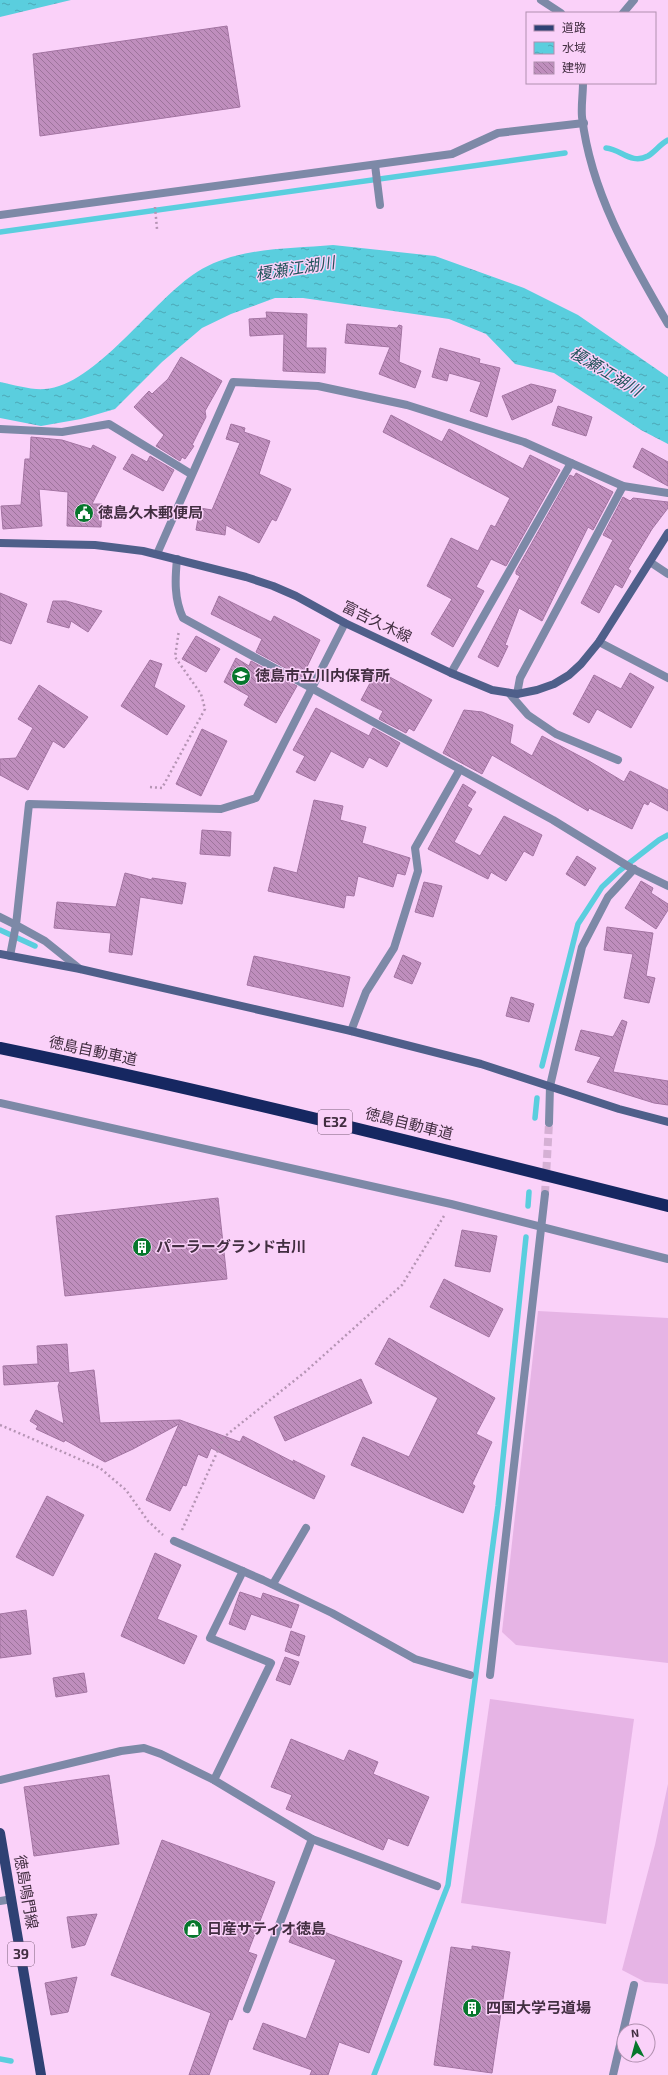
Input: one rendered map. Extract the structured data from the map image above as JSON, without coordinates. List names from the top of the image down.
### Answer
{
  "streets": {
    "highway": ["徳島自動車道", "E32"],
    "main road": ["富吉久木線", "徳島鳴門線", "39"]
  },
  "water": ["榎瀬江湖川"],
  "places": {
    "public building": ["徳島久木郵便局"],
    "school or university": ["徳島市立川内保育所"],
    "building": ["パーラーグランド古川", "四国大学弓道場"],
    "shop": ["日産サティオ徳島"]
  },
  "legend": ["道路", "水域", "建物"],
  "north": "top"
}
